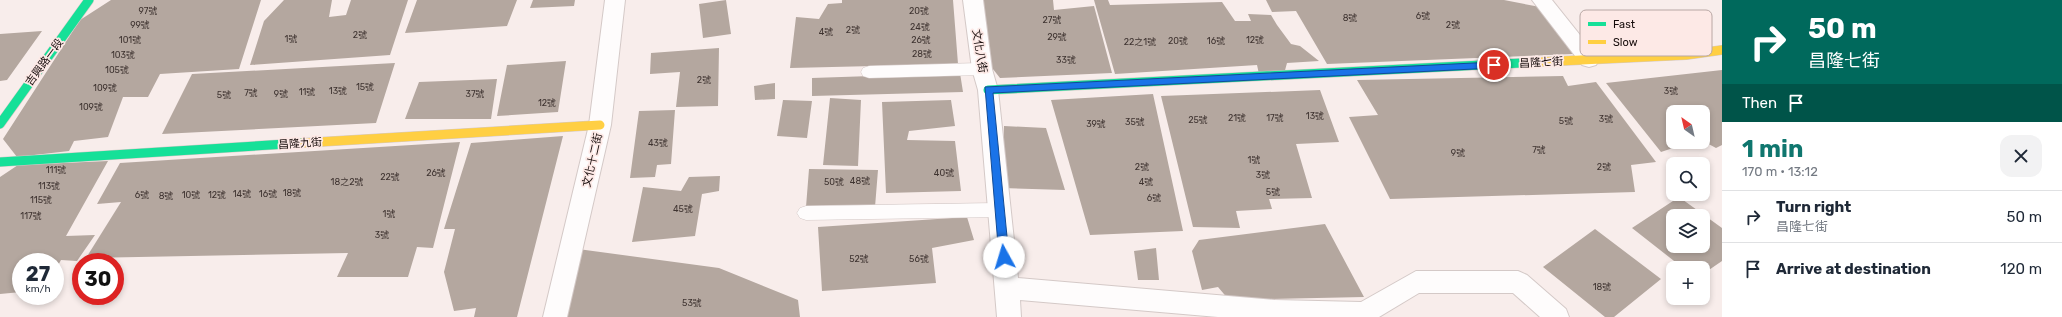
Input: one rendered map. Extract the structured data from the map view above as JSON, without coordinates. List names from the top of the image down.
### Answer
{
  "streets": {
    "street": [
      "文化八街",
      "吉興路一段",
      "昌隆七街",
      "昌隆九街",
      "文化十二街"
    ]
  },
  "crossings": [
    ["文化八街", "昌隆七街"],
    ["昌隆九街", "文化十二街"]
  ],
  "house_numbers": [
    "97號",
    "20號",
    "6號",
    "8號",
    "27號",
    "99號",
    "2號",
    "24號",
    "2號",
    "4號",
    "2號",
    "29號",
    "1號",
    "101號",
    "26號",
    "12號",
    "20號",
    "16號",
    "22之1號",
    "28號",
    "103號",
    "33號",
    "105號",
    "2號",
    "15號",
    "109號",
    "13號",
    "3號",
    "11號",
    "7號",
    "9號",
    "37號",
    "5號",
    "12號",
    "109號",
    "13號",
    "21號",
    "17號",
    "3號",
    "25號",
    "5號",
    "35號",
    "39號",
    "43號",
    "7號",
    "9號",
    "1號",
    "2號",
    "2號",
    "111號",
    "26號",
    "40號",
    "3號",
    "22號",
    "48號",
    "18之2號",
    "50號",
    "4號",
    "113號",
    "5號",
    "18號",
    "14號",
    "16號",
    "6號",
    "10號",
    "12號",
    "8號",
    "6號",
    "115號",
    "45號",
    "1號",
    "117號",
    "3號",
    "52號",
    "56號",
    "18號",
    "53號"
  ],
  "legend": ["Fast", "Slow"],
  "north": "top left",
  "page": {
    "turn": ["50 m", "昌隆七街"],
    "then": "Then",
    "map_buttons": "+",
    "heading": ["1 min", "170 m · 13:12"],
    "list": [
      {
        "name": "Turn right",
        "note": "昌隆七街",
        "value": "50 m"
      },
      {
        "name": "Arrive at destination",
        "value": "120 m"
      }
    ],
    "speed": "27 km/h",
    "limit": "30"
  }
}
